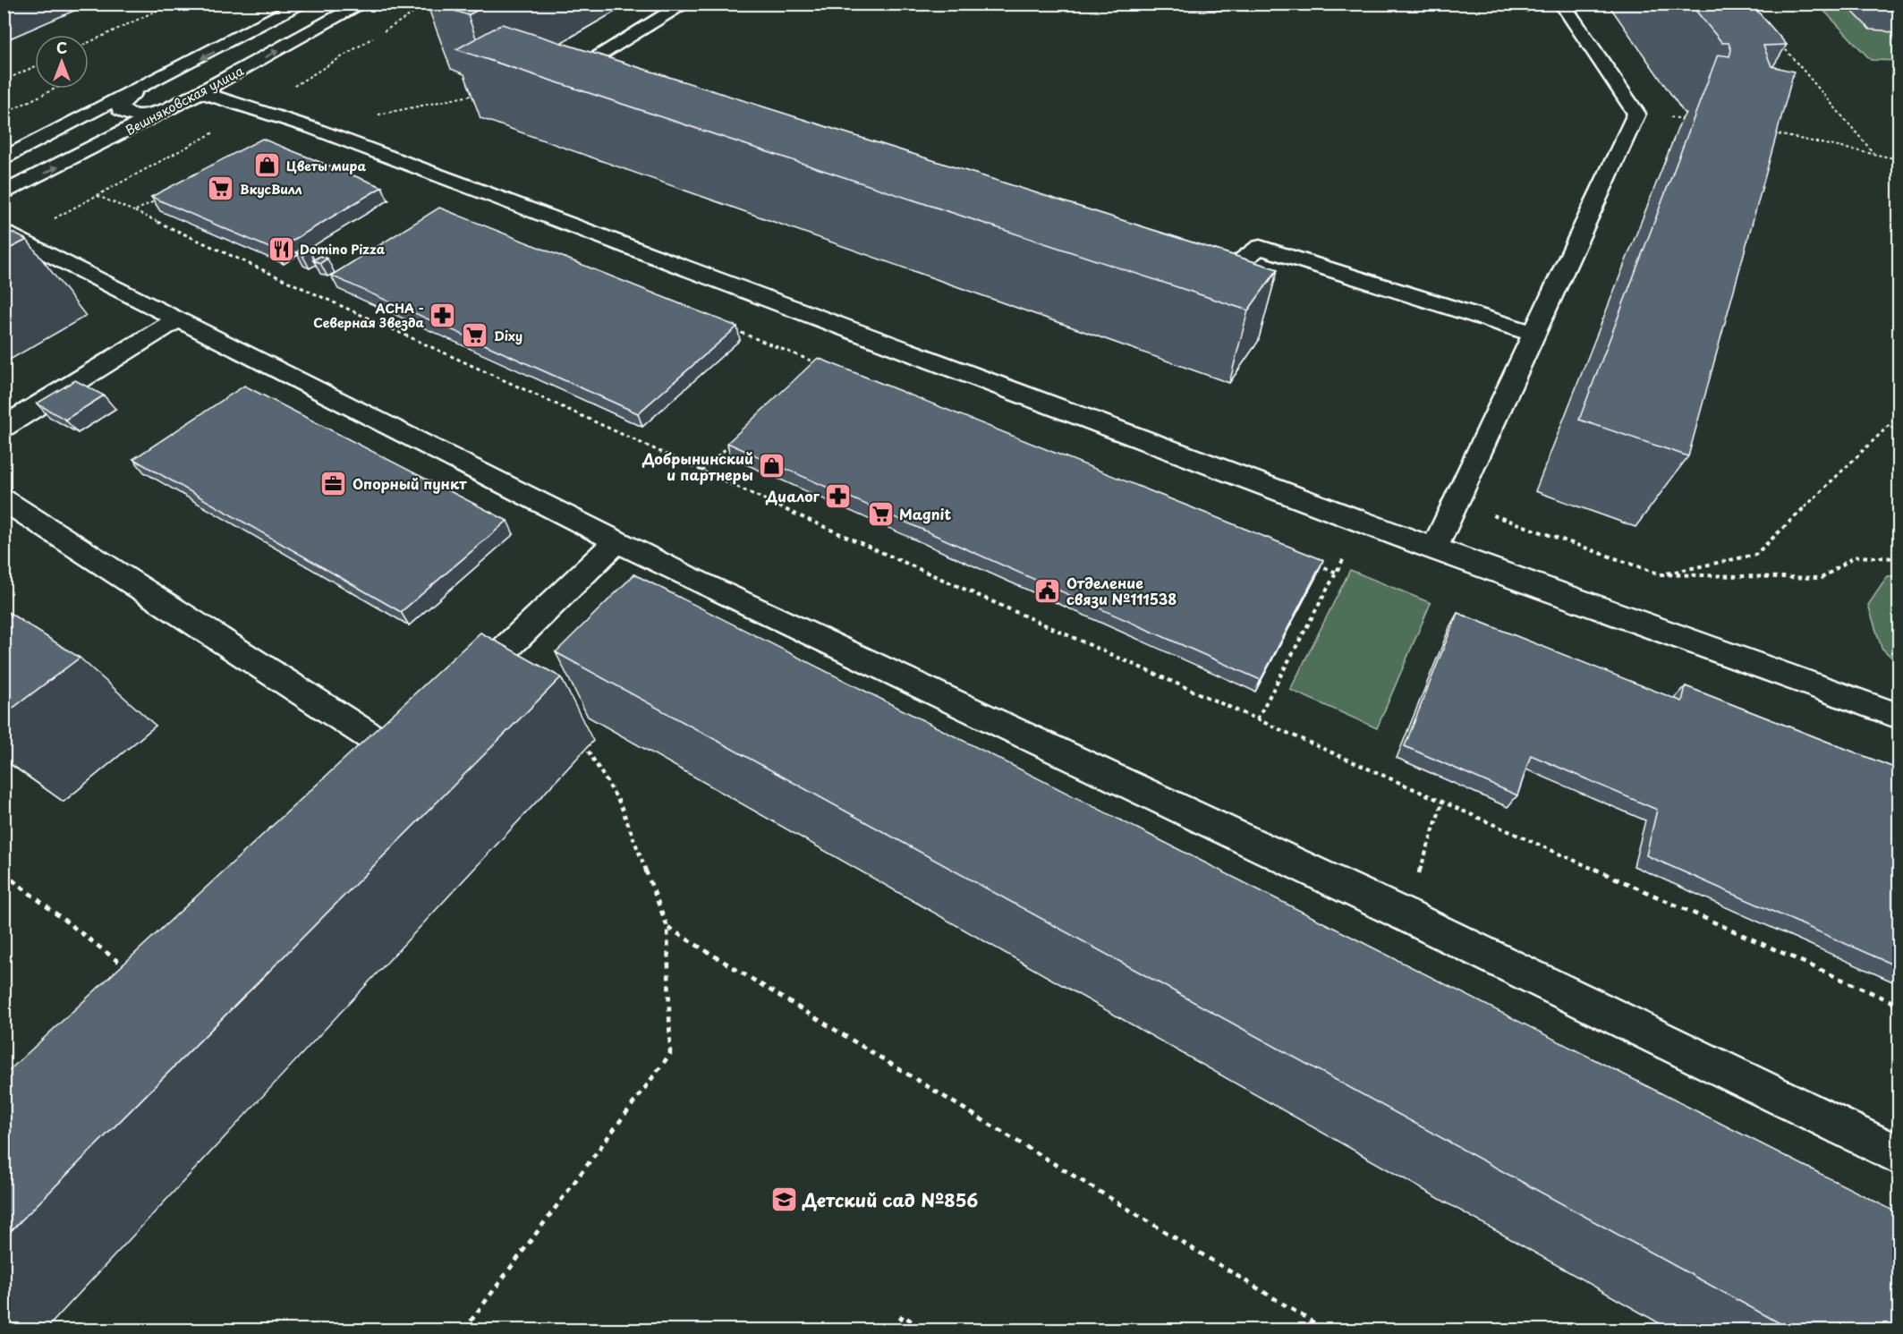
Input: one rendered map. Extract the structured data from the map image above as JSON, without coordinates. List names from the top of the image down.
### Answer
{
  "streets": {
    "main road": ["Вешняковская улица"]
  },
  "places": {
    "shop": ["Цветы мира", "Добрынинский и партнеры"],
    "supermarket": ["ВкусВилл", "Dixy", "Magnit"],
    "restaurant": ["Domino Pizza"],
    "pharmacy": ["АСНА - Северная Звезда", "Диалог"],
    "office": ["Опорный пункт"],
    "public building": ["Отделение связи №111538"],
    "school or university": ["Детский сад №856"]
  },
  "north": "top"
}
